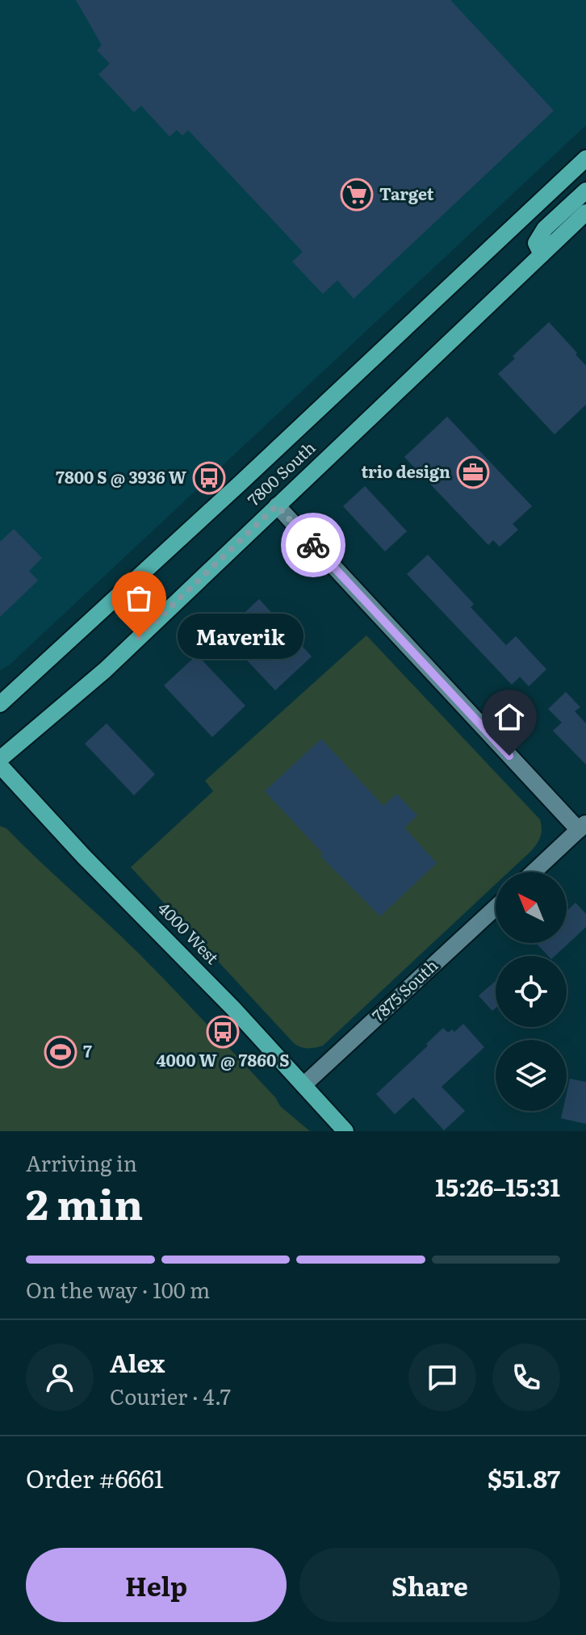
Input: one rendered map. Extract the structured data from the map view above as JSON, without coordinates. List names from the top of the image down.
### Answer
{
  "streets": {
    "main road": ["7800 South", "4000 West"],
    "street": ["7875 South"]
  },
  "crossings": [
    ["4000 West", "7875 South"]
  ],
  "places": {
    "supermarket": ["Target"],
    "office": ["trio design"],
    "bus stop": ["7800 S @ 3936 W", "4000 W @ 7860 S"],
    "other": ["Maverik"],
    "sports": ["7"]
  },
  "north": "top left",
  "page": {
    "bubble": "Maverik",
    "heading": ["2 min", "Arriving in", "15:26–15:31"],
    "panel": [
      "Alex",
      "Courier · 4.7",
      "Order #6661",
      "$51.87"
    ],
    "bar": "On the way · 100 m",
    "buttons": ["Help", "Share"]
  }
}
